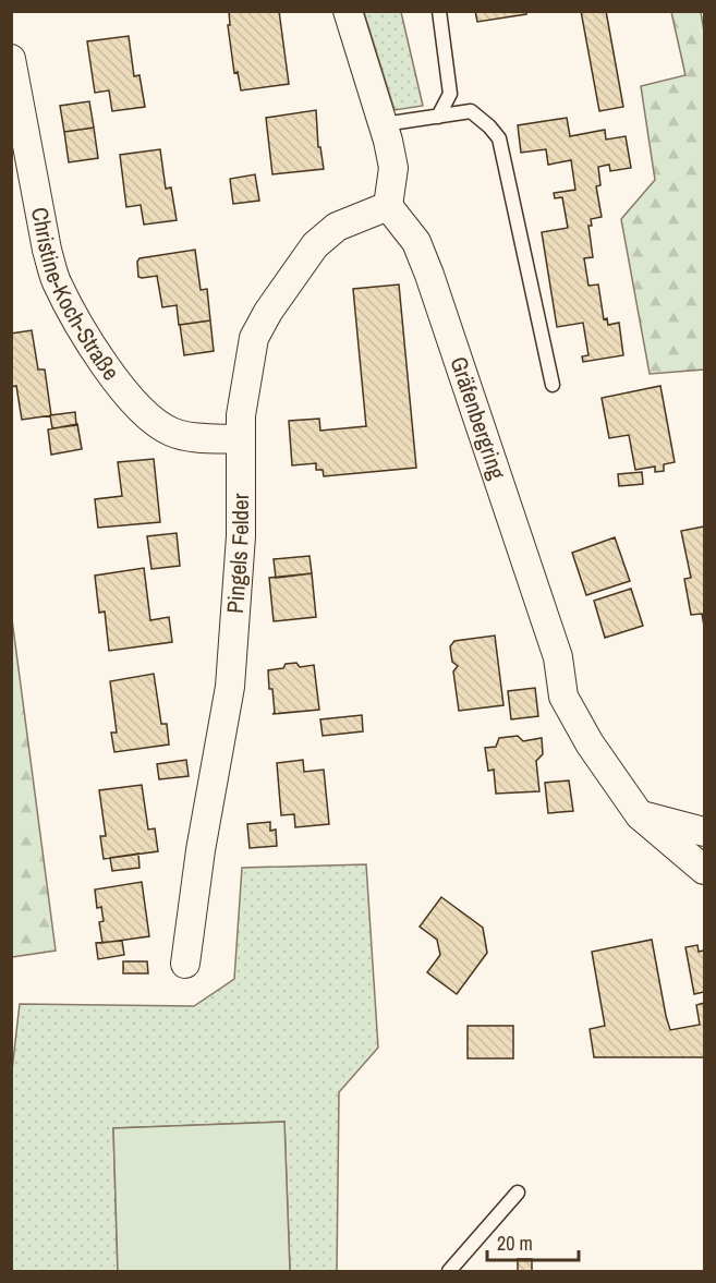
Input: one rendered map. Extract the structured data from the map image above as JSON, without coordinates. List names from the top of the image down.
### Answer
{
  "streets": {
    "street": ["Christine-Koch-Straße", "Gräfenbergring", "Pingels Felder"]
  },
  "crossings": [
    ["Christine-Koch-Straße", "Pingels Felder"],
    ["Gräfenbergring", "Pingels Felder"]
  ],
  "scale_bar": "20 m"
}
